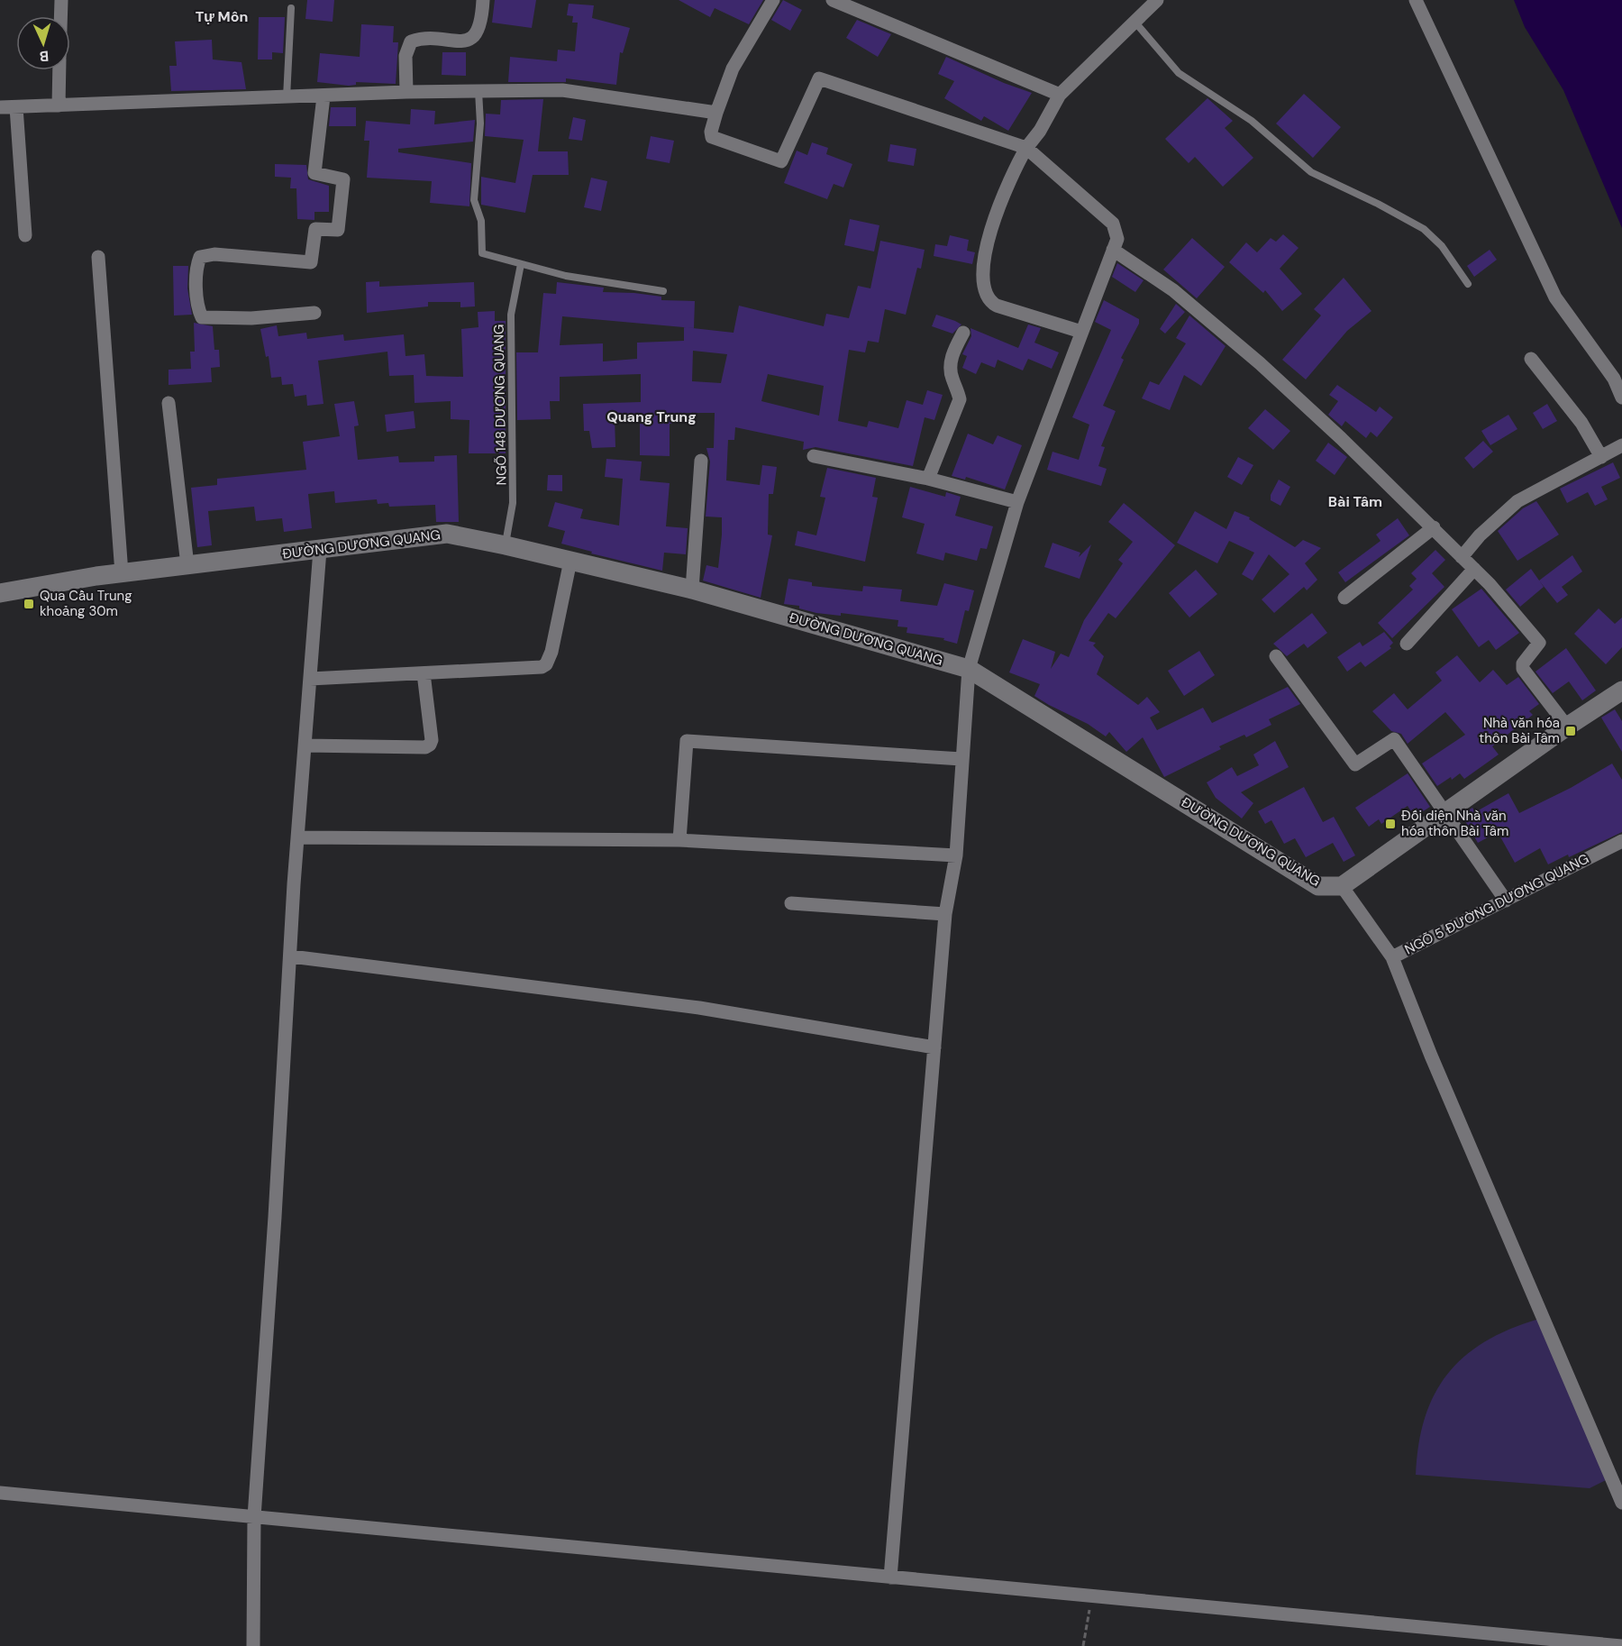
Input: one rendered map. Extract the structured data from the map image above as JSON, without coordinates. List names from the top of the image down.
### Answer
{
  "streets": {
    "street": ["ĐƯỜNG DƯƠNG QUANG", "NGÕ 5 ĐƯỜNG DƯƠNG QUANG"],
    "lane": ["NGÕ 148 DƯƠNG QUANG"]
  },
  "crossings": [
    ["NGÕ 148 DƯƠNG QUANG", "ĐƯỜNG DƯƠNG QUANG"],
    ["ĐƯỜNG DƯƠNG QUANG", "NGÕ 5 ĐƯỜNG DƯƠNG QUANG"]
  ],
  "districts": ["Tự Môn", "Quang Trung", "Bài Tâm"],
  "places": {
    "transit": ["Qua Cầu Trung khoảng 30m", "Nhà văn hóa thôn Bài Tâm", "Đối diện Nhà văn hóa thôn Bài Tâm"]
  },
  "north": "bottom"
}
